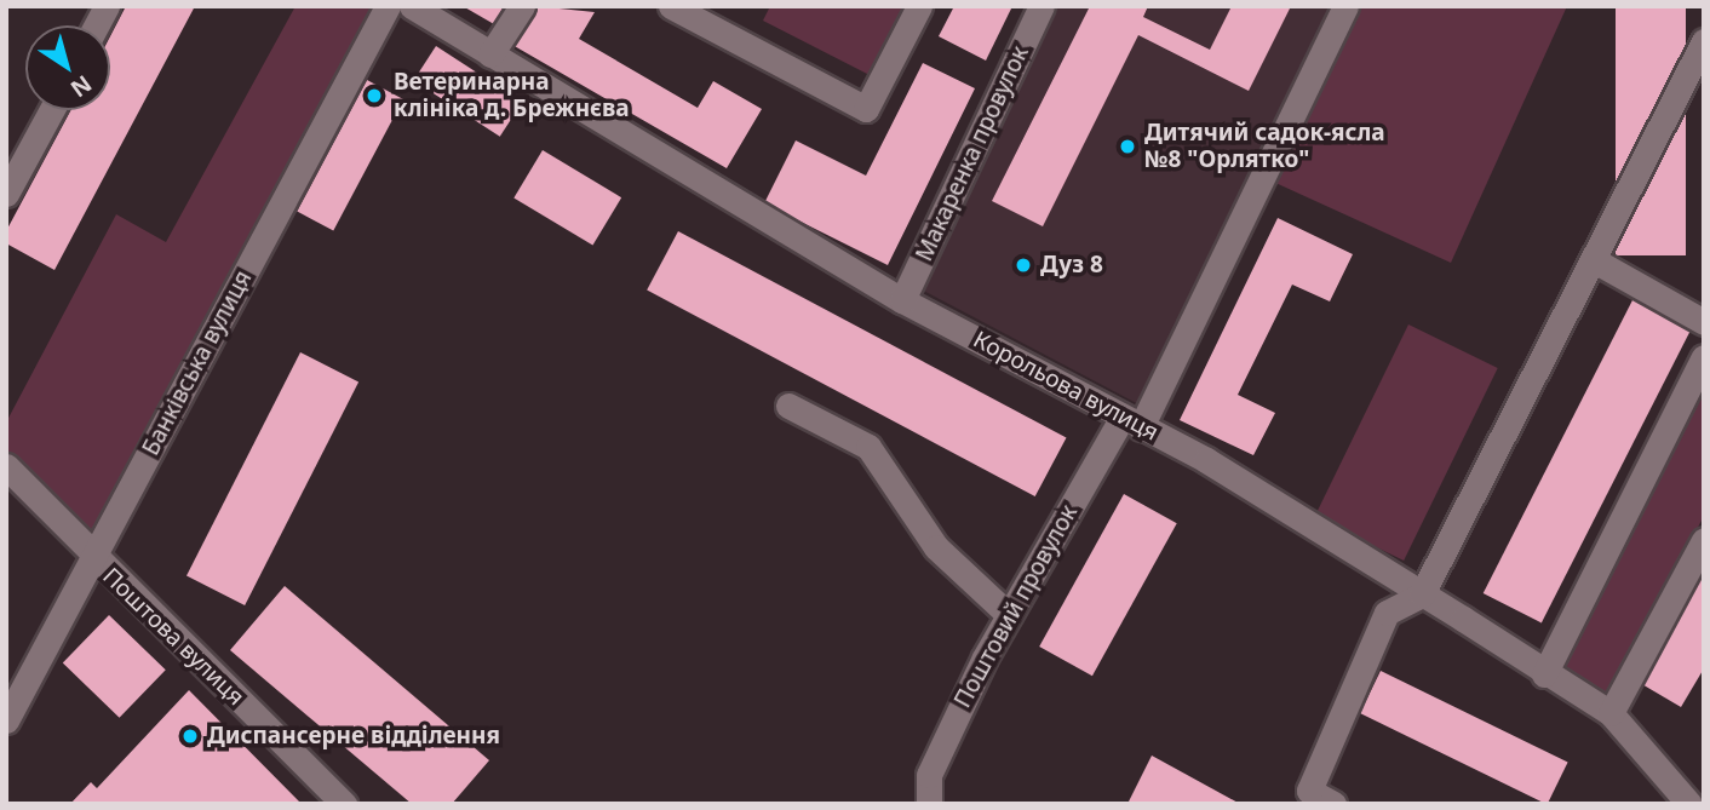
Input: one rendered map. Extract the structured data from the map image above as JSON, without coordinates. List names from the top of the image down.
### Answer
{
  "streets": {
    "street": [
      "Макаренка провулок",
      "Банківська вулиця",
      "Корольова вулиця",
      "Поштовий провулок",
      "Поштова вулиця"
    ]
  },
  "crossings": [
    ["Макаренка провулок", "Корольова вулиця"],
    ["Банківська вулиця", "Поштова вулиця"],
    ["Корольова вулиця", "Поштовий провулок"]
  ],
  "places": [
    "Ветеринарна клініка д. Брежнєва",
    "Дитячий садок-ясла №8 \"Орлятко\"",
    "Дуз 8",
    "Диспансерне відділення"
  ],
  "north": "bottom right"
}
